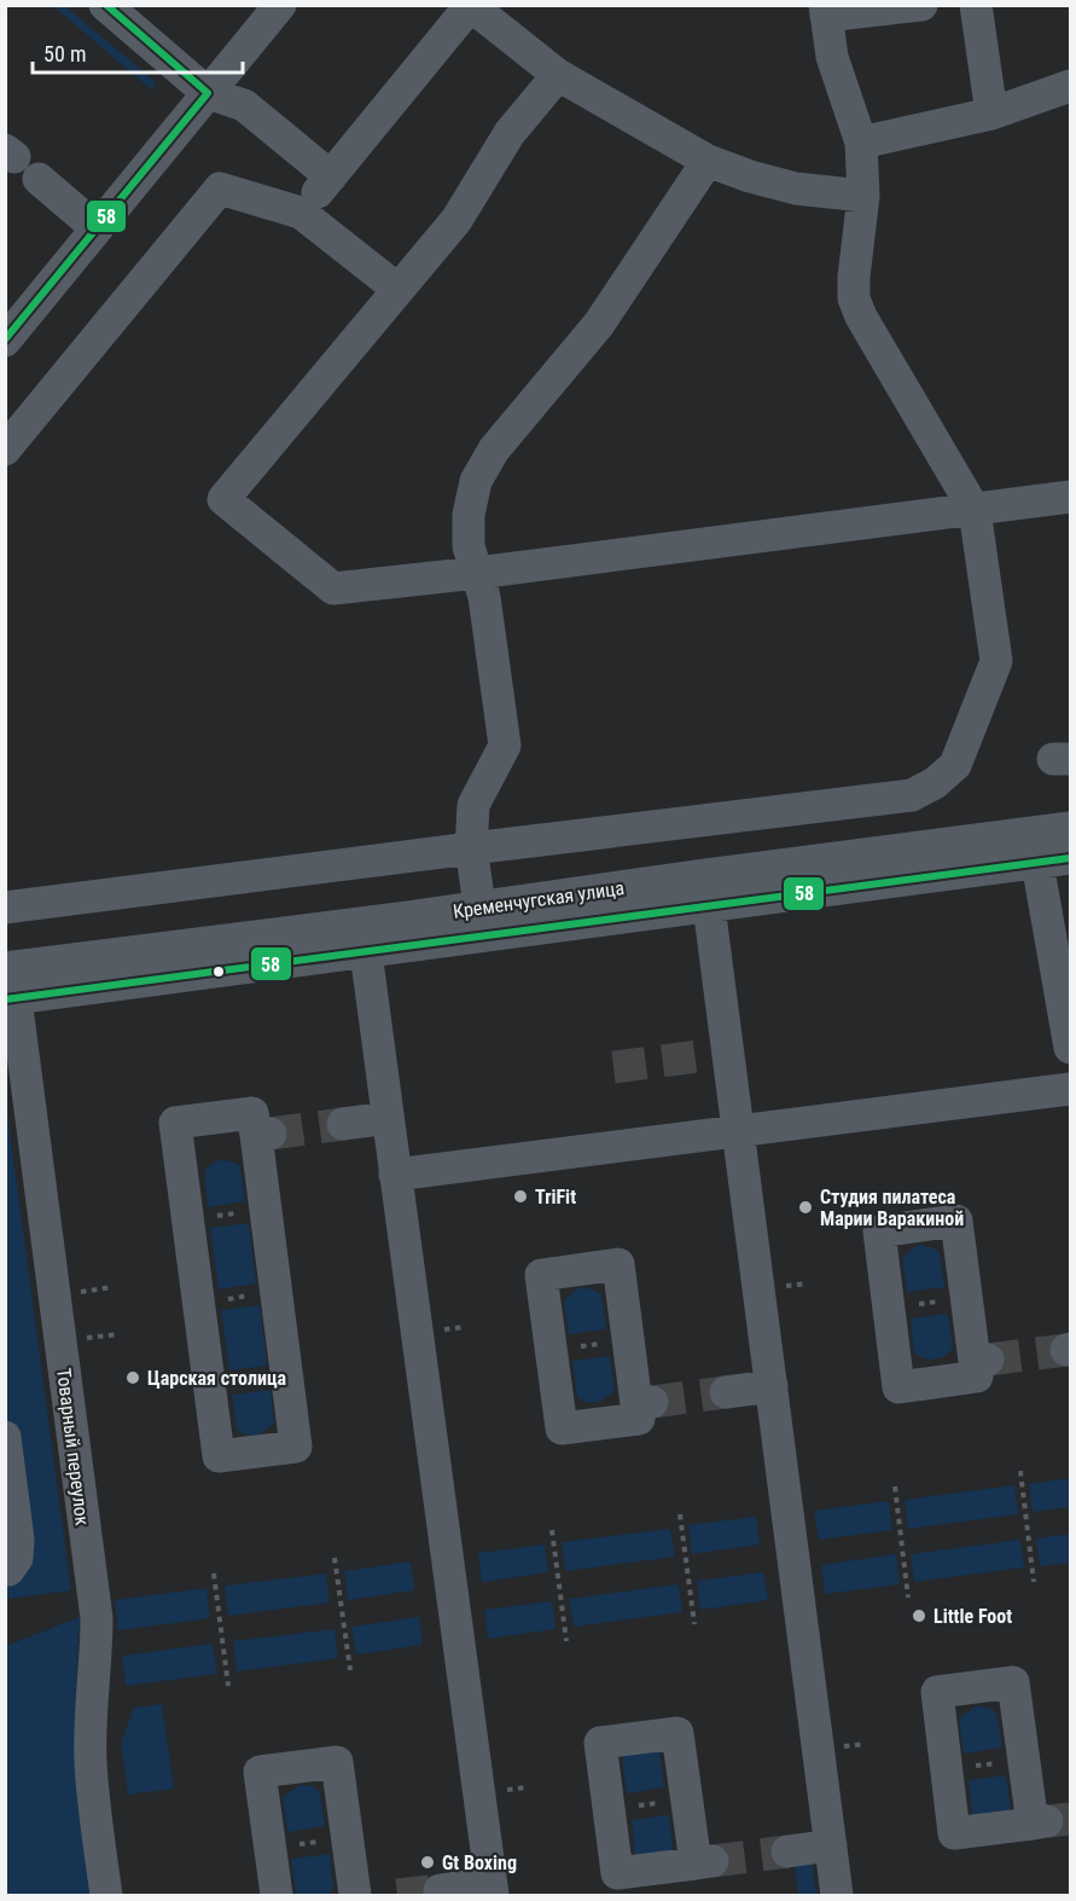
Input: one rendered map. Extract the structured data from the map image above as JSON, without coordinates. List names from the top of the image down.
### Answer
{
  "streets": {
    "street": ["Кременчугская улица", "Товарный переулок"]
  },
  "crossings": [
    ["Кременчугская улица", "Товарный переулок"]
  ],
  "places": [
    "TriFit",
    "Студия пилатеса Марии Варакиной",
    "Царская столица",
    "Little Foot",
    "Gt Boxing"
  ],
  "lines": ["transit line 58"],
  "scale_bar": "50 m"
}
